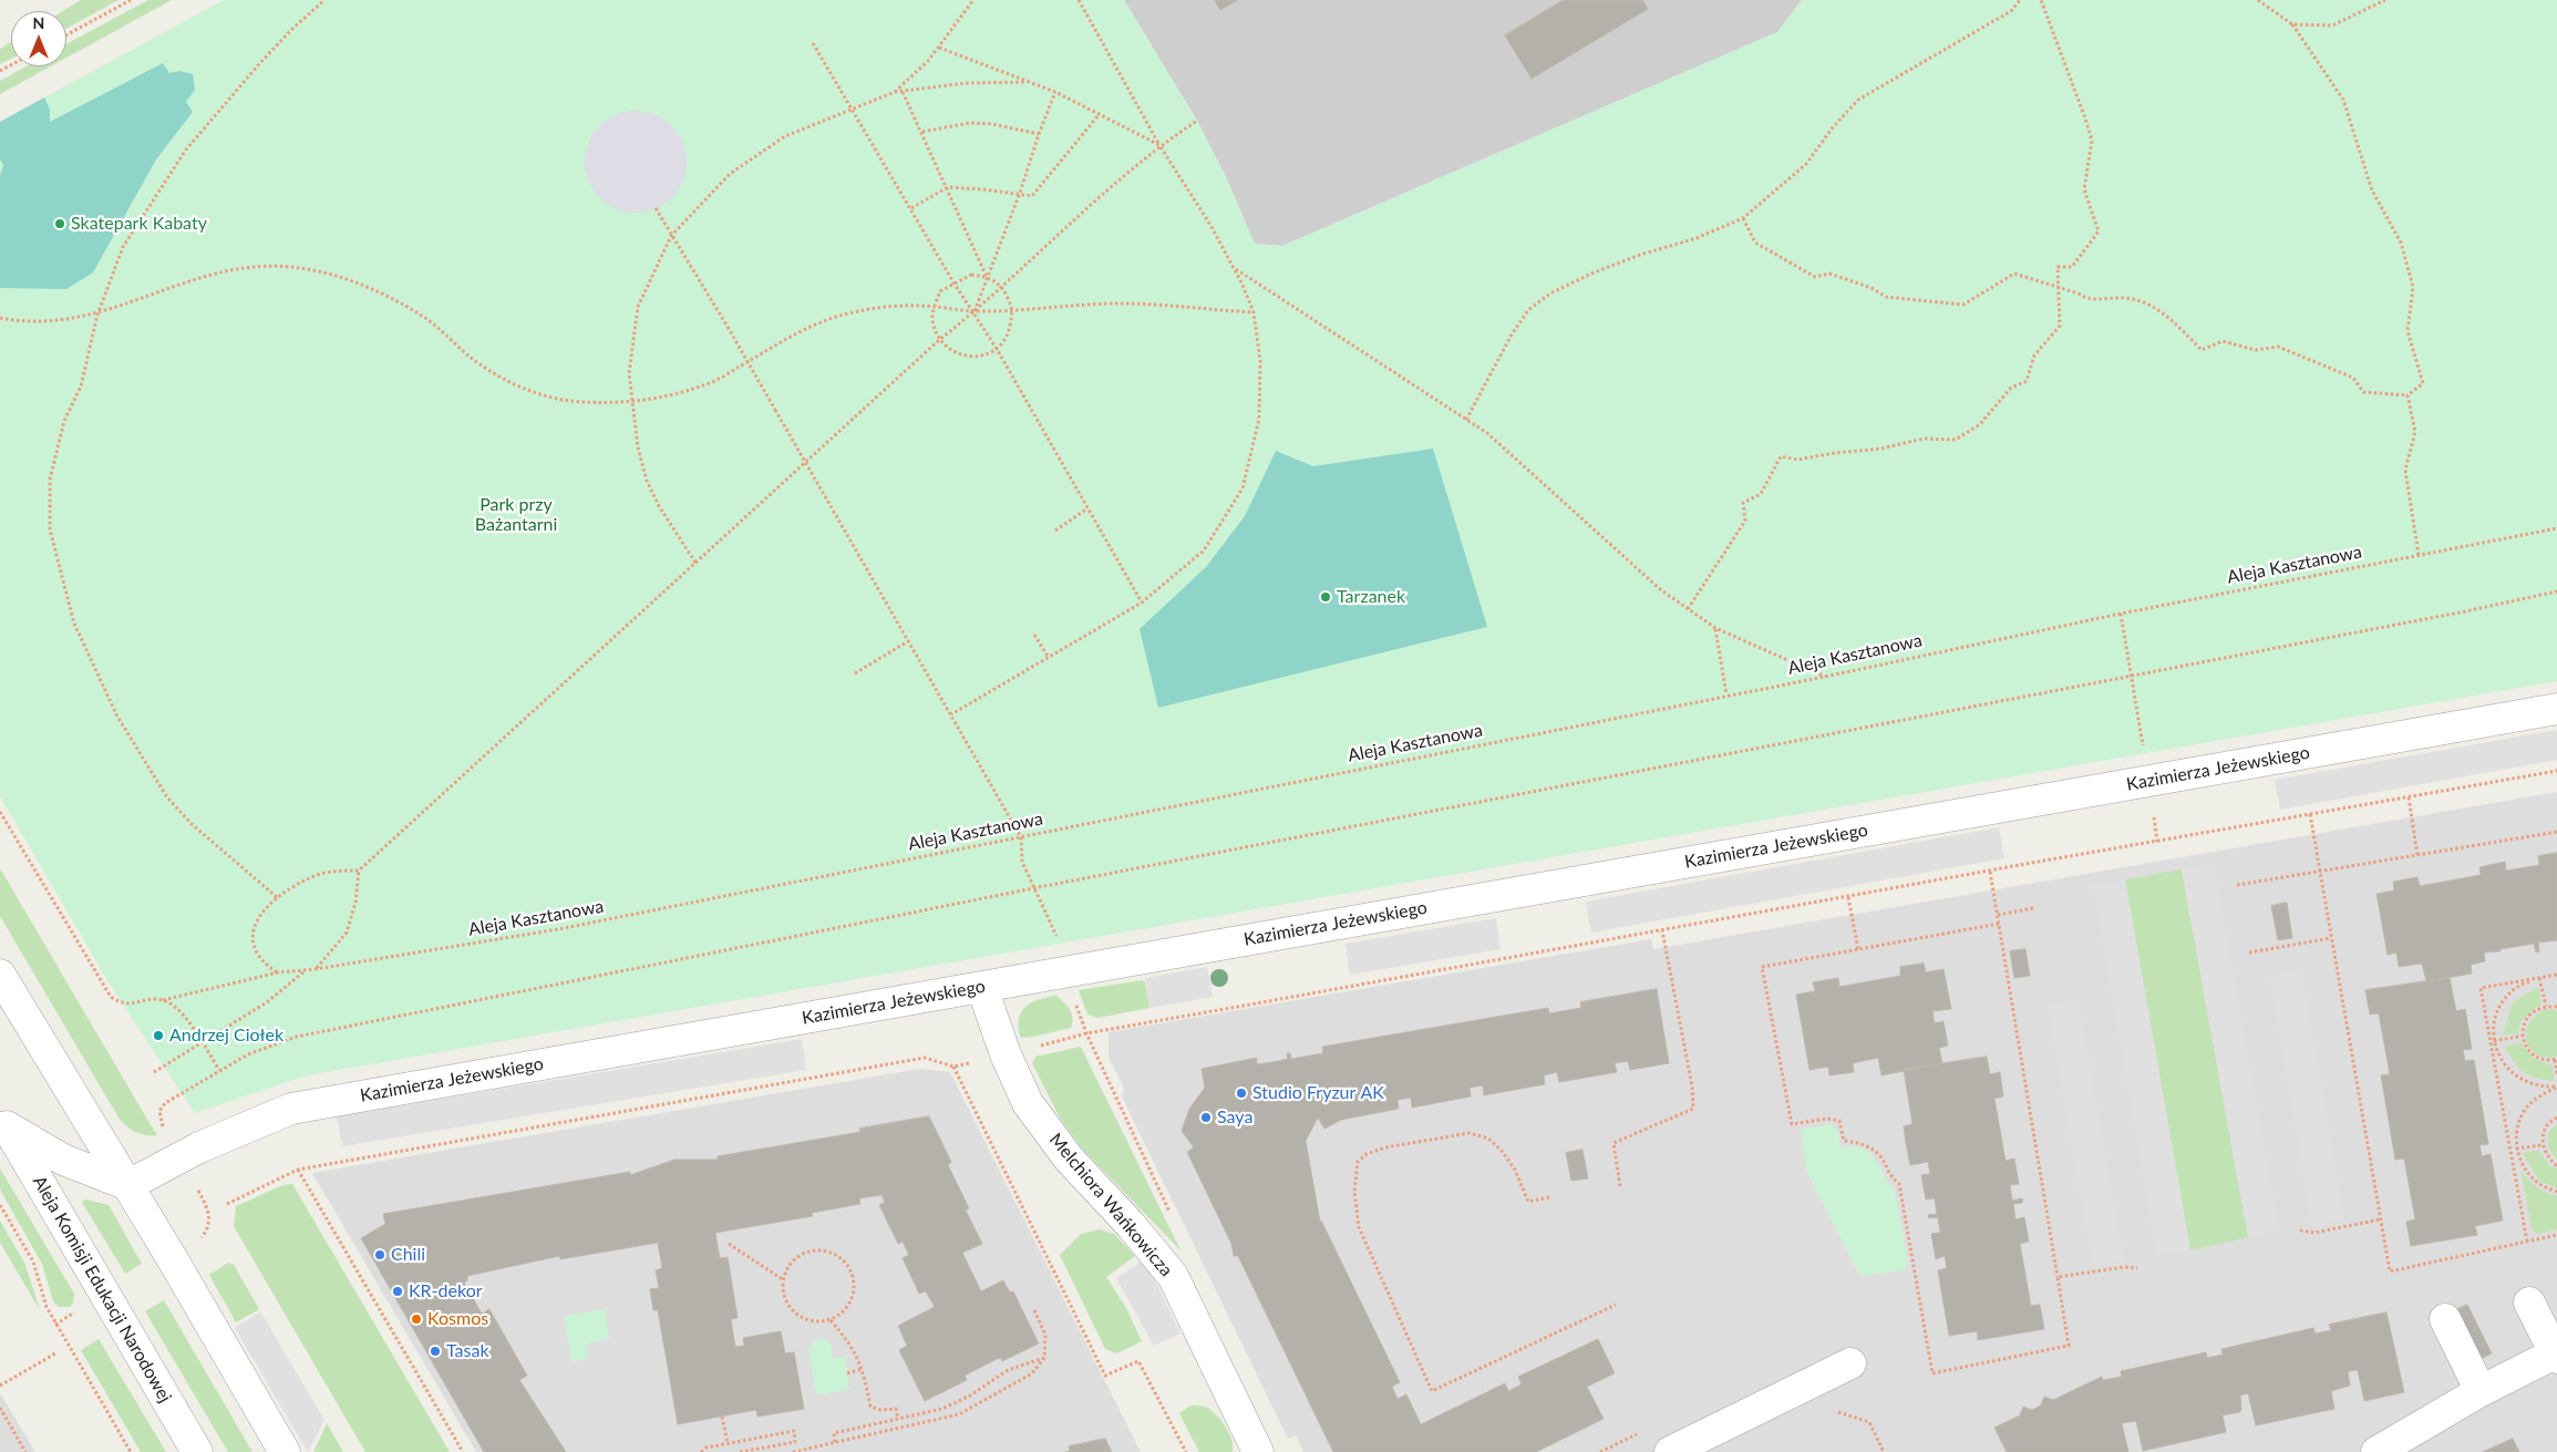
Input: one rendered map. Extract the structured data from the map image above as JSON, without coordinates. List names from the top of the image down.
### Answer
{
  "streets": {
    "street": ["Kazimierza Jeżewskiego", "Melchiora Wańkowicza", "Aleja Komisji Edukacji Narodowej"],
    "path": ["Aleja Kasztanowa"]
  },
  "crossings": [
    ["Kazimierza Jeżewskiego", "Melchiora Wańkowicza"],
    ["Kazimierza Jeżewskiego", "Aleja Komisji Edukacji Narodowej"]
  ],
  "parks": ["Park przy Bażantarni"],
  "places": [
    "Skatepark Kabaty",
    "Tarzanek",
    "Andrzej Ciołek",
    "Studio Fryzur AK",
    "Saya",
    "Chili",
    "KR-dekor",
    "Kosmos",
    "Tasak"
  ],
  "north": "top"
}
